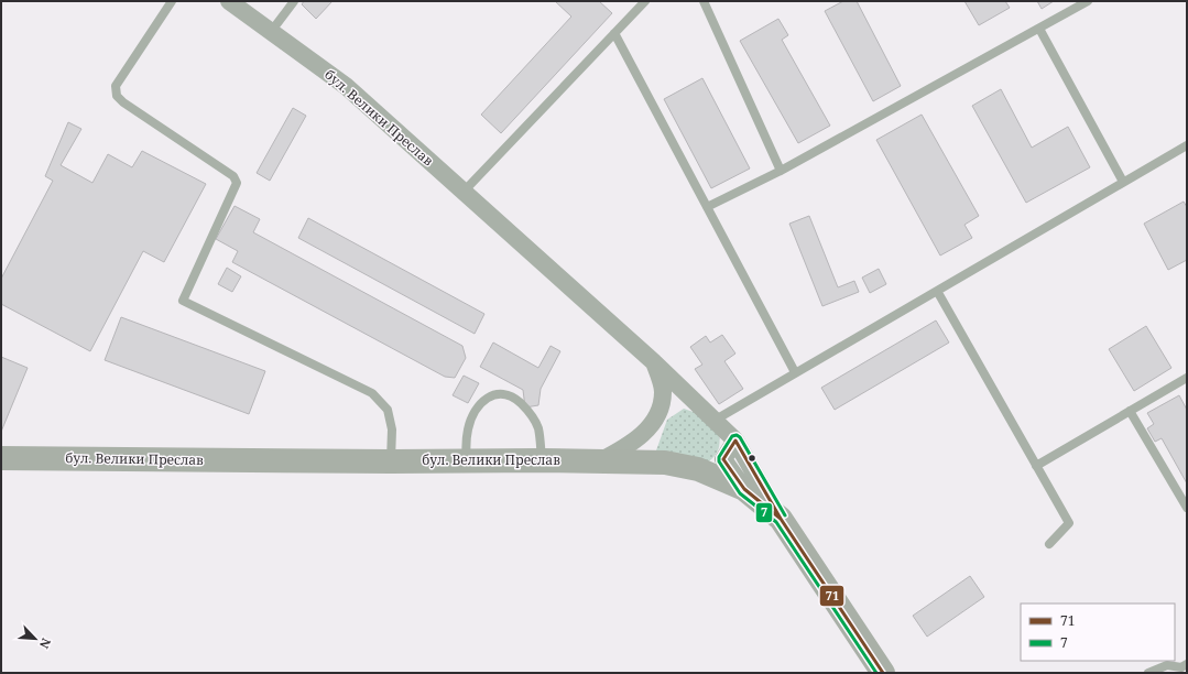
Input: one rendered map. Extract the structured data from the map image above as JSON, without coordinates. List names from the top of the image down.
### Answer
{
  "streets": {
    "main road": ["бул. Велики Преслав"]
  },
  "lines": ["transit line 7", "transit line 71"],
  "legend": ["71", "7"],
  "north": "bottom right"
}
